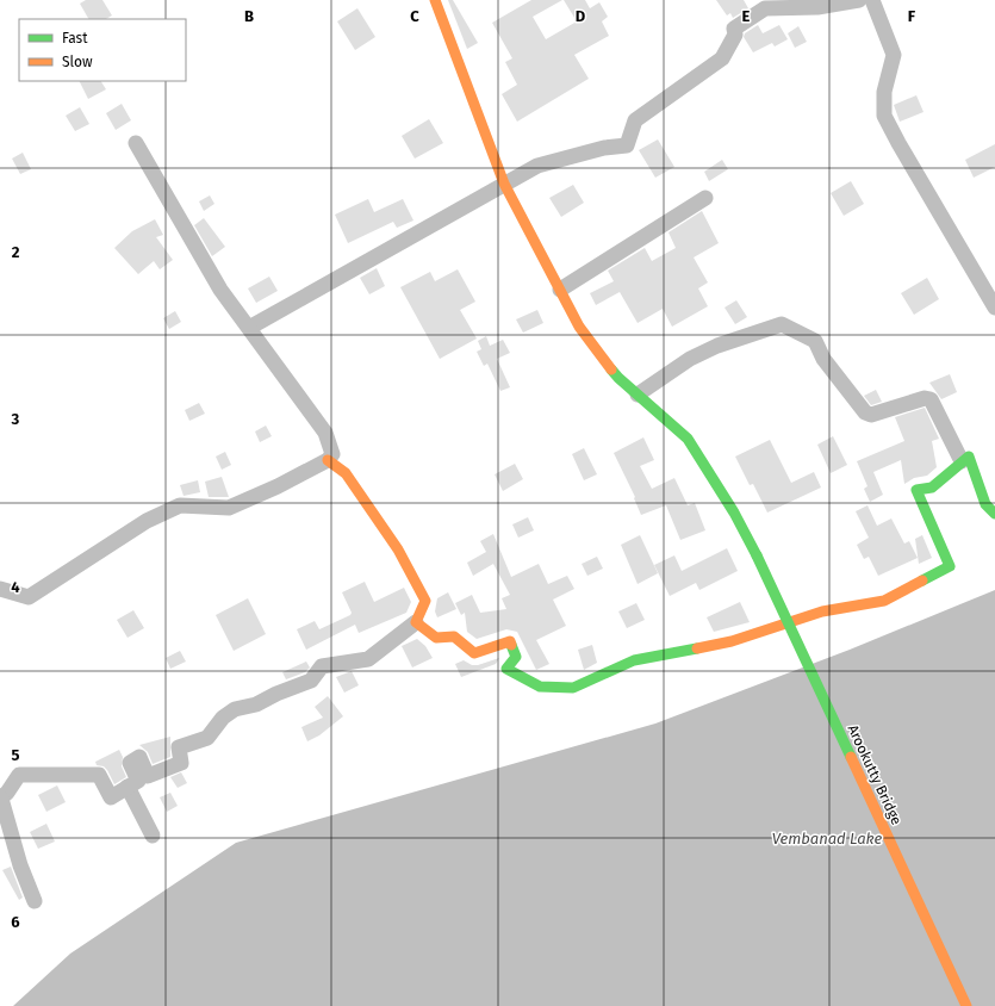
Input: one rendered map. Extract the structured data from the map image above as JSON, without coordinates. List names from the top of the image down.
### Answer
{
  "streets": {
    "main road": ["Arookutty Bridge"]
  },
  "water": ["Vembanad Lake"],
  "legend": ["Fast", "Slow"],
  "grid": {
    "columns": [
      "B",
      "C",
      "D",
      "E",
      "F"
    ],
    "rows": [
      "2",
      "3",
      "4",
      "5",
      "6"
    ]
  }
}
